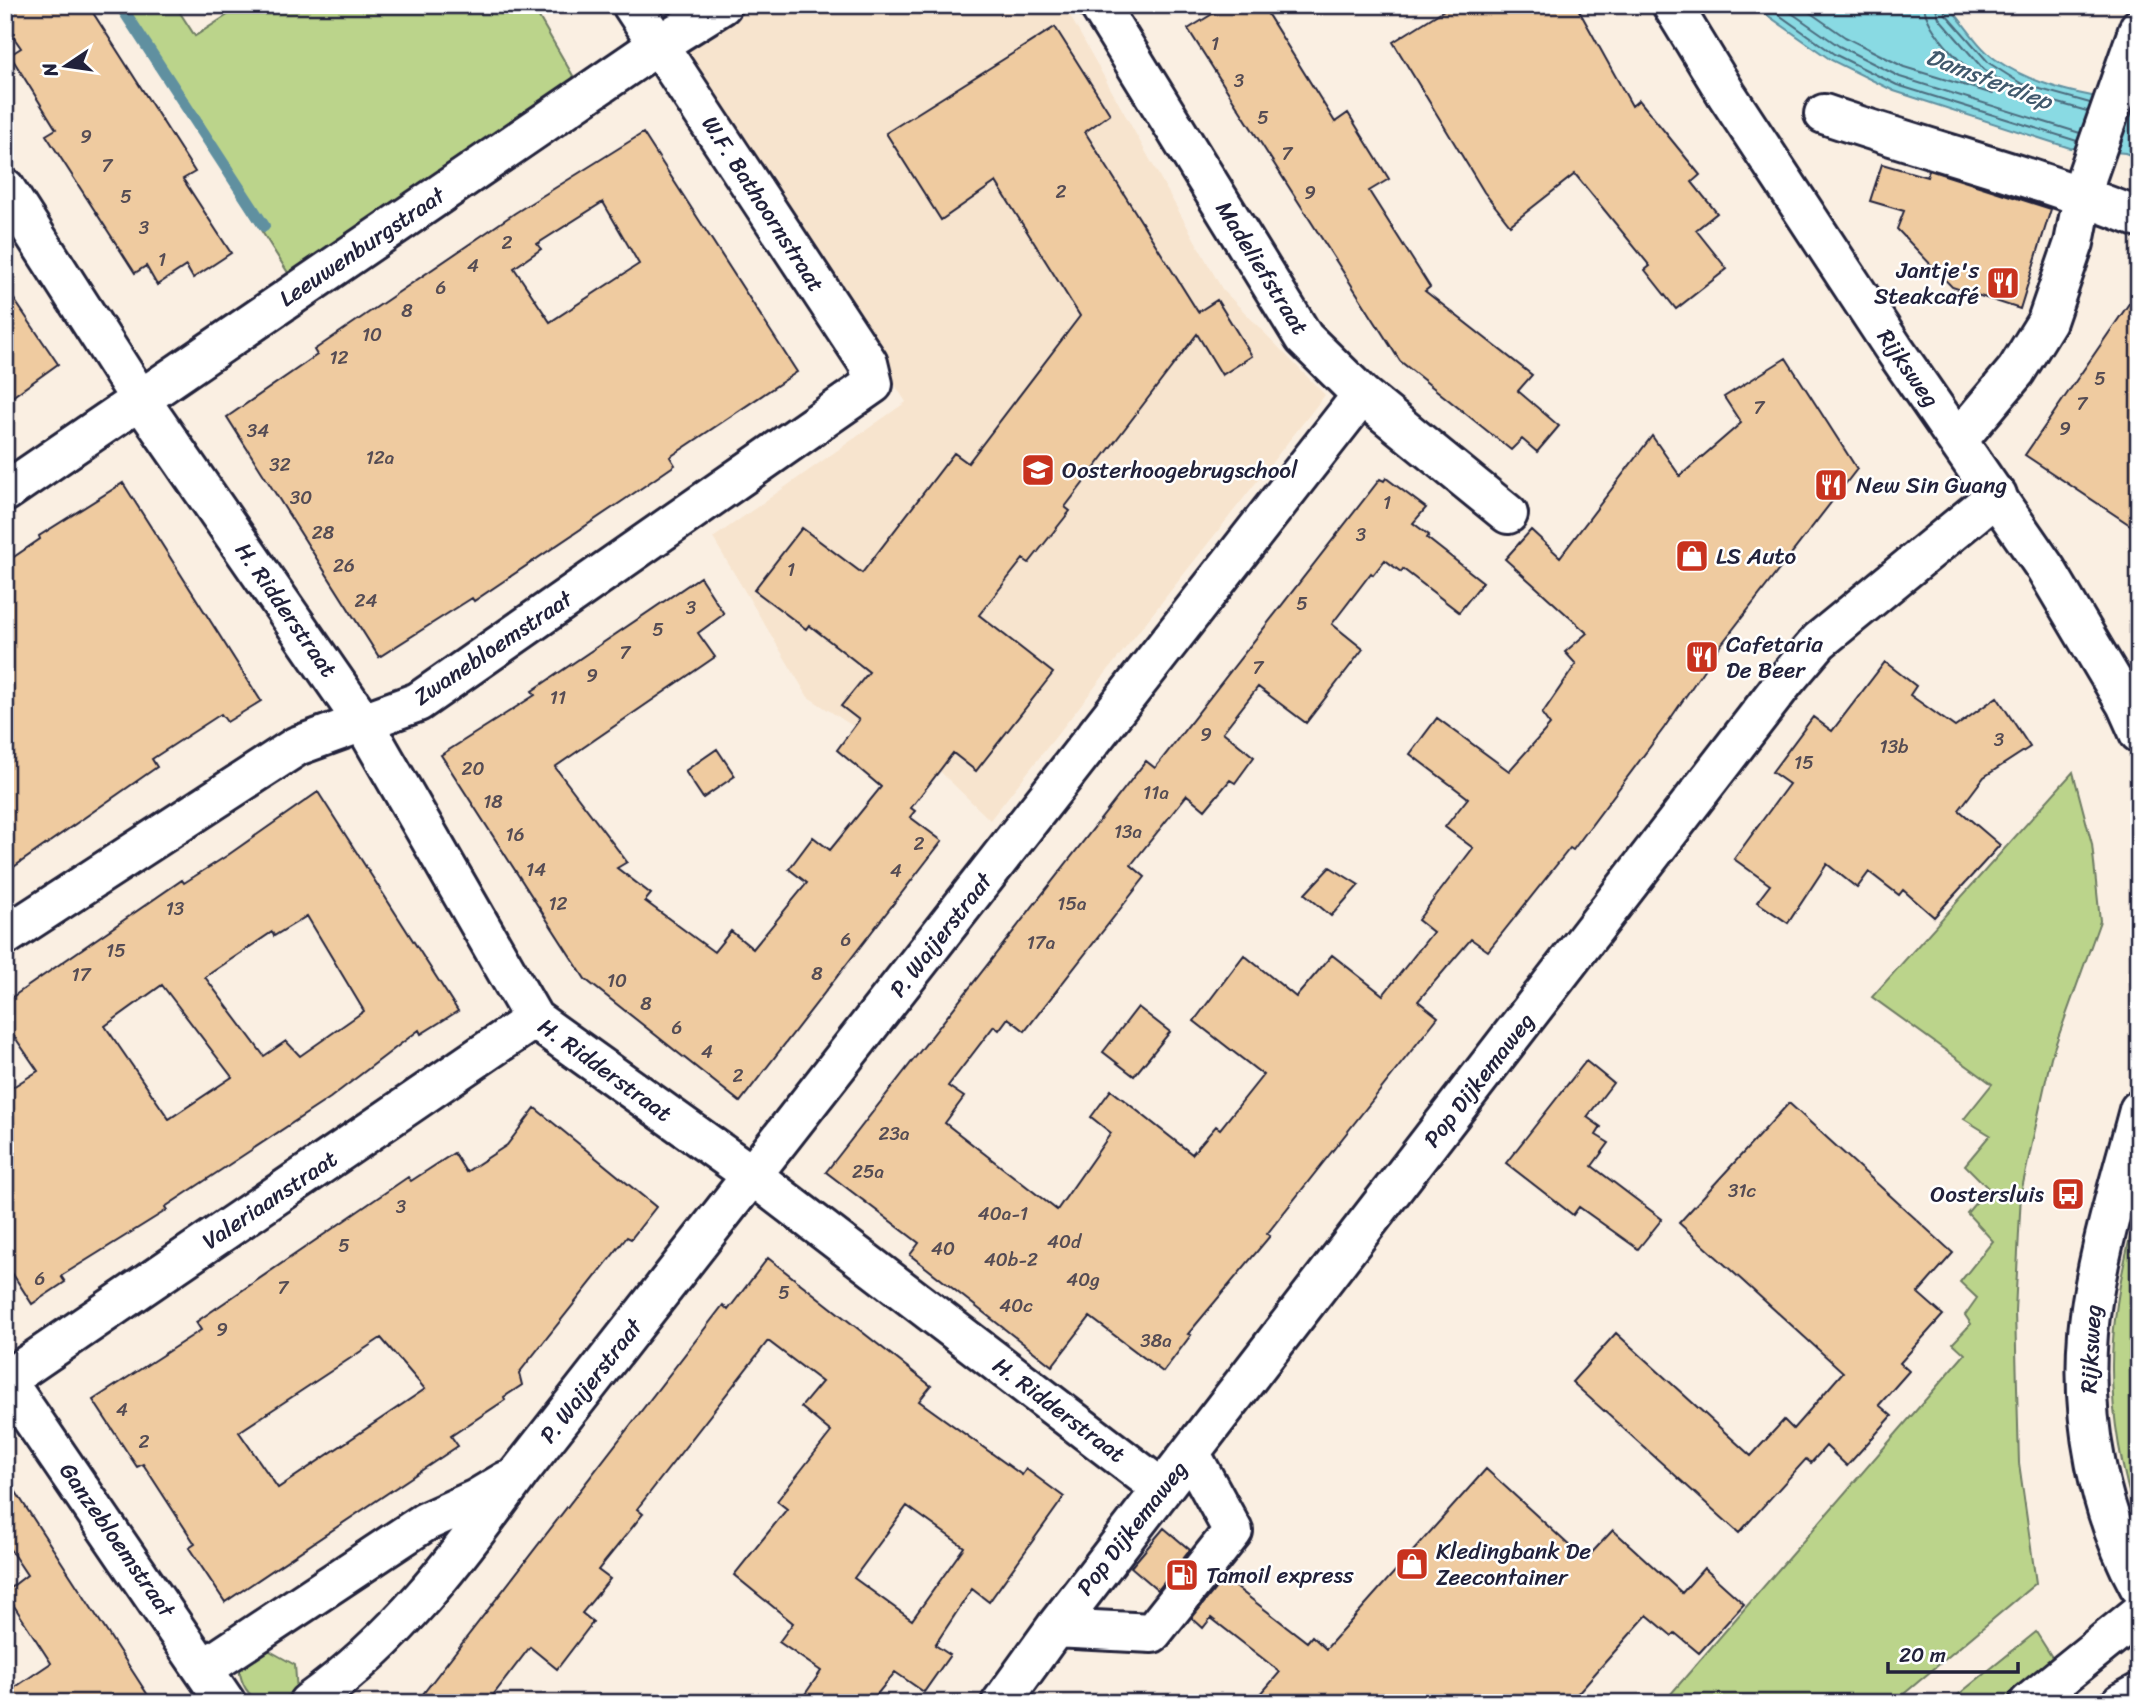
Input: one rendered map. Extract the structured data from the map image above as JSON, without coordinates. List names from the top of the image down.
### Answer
{
  "streets": {
    "street": [
      "W.F. Bathoornstraat",
      "Leeuwenburgstraat",
      "Madeliefstraat",
      "Rijksweg",
      "H. Ridderstraat",
      "Zwanebloemstraat",
      "P. Waijerstraat",
      "Pop Dijkemaweg",
      "Valeriaanstraat",
      "Ganzebloemstraat"
    ]
  },
  "crossings": [
    ["W.F. Bathoornstraat", "Leeuwenburgstraat"],
    ["W.F. Bathoornstraat", "Zwanebloemstraat"],
    ["Leeuwenburgstraat", "H. Ridderstraat"],
    ["Madeliefstraat", "P. Waijerstraat"],
    ["Rijksweg", "Pop Dijkemaweg"],
    ["H. Ridderstraat", "Zwanebloemstraat"],
    ["H. Ridderstraat", "P. Waijerstraat"],
    ["H. Ridderstraat", "Pop Dijkemaweg"],
    ["H. Ridderstraat", "Valeriaanstraat"],
    ["P. Waijerstraat", "Ganzebloemstraat"],
    ["Valeriaanstraat", "Ganzebloemstraat"]
  ],
  "water": ["Damsterdiep"],
  "places": {
    "restaurant": ["Jantje's Steakcafé", "New Sin Guang", "Cafetaria De Beer"],
    "school or university": ["Oosterhoogebrugschool"],
    "shop": ["LS Auto", "Kledingbank De Zeecontainer"],
    "bus stop": ["Oostersluis"],
    "fuel station": ["Tamoil express"]
  },
  "house_numbers": [
    "1",
    "3",
    "5",
    "9",
    "7",
    "7",
    "2",
    "9",
    "5",
    "3",
    "2",
    "1",
    "4",
    "6",
    "8",
    "10",
    "12",
    "5",
    "7",
    "7",
    "9",
    "34",
    "12a",
    "32",
    "30",
    "1",
    "28",
    "3",
    "26",
    "1",
    "24",
    "5",
    "3",
    "5",
    "7",
    "7",
    "9",
    "11",
    "9",
    "3",
    "13b",
    "15",
    "20",
    "11a",
    "18",
    "13a",
    "16",
    "2",
    "14",
    "4",
    "12",
    "15a",
    "13",
    "6",
    "17a",
    "15",
    "8",
    "17",
    "10",
    "8",
    "6",
    "4",
    "2",
    "23a",
    "25a",
    "31c",
    "3",
    "40a-1",
    "40d",
    "5",
    "40",
    "40b-2",
    "6",
    "40g",
    "7",
    "5",
    "40c",
    "9",
    "38a",
    "4",
    "2"
  ],
  "scale_bar": "20 m",
  "north": "left"
}
